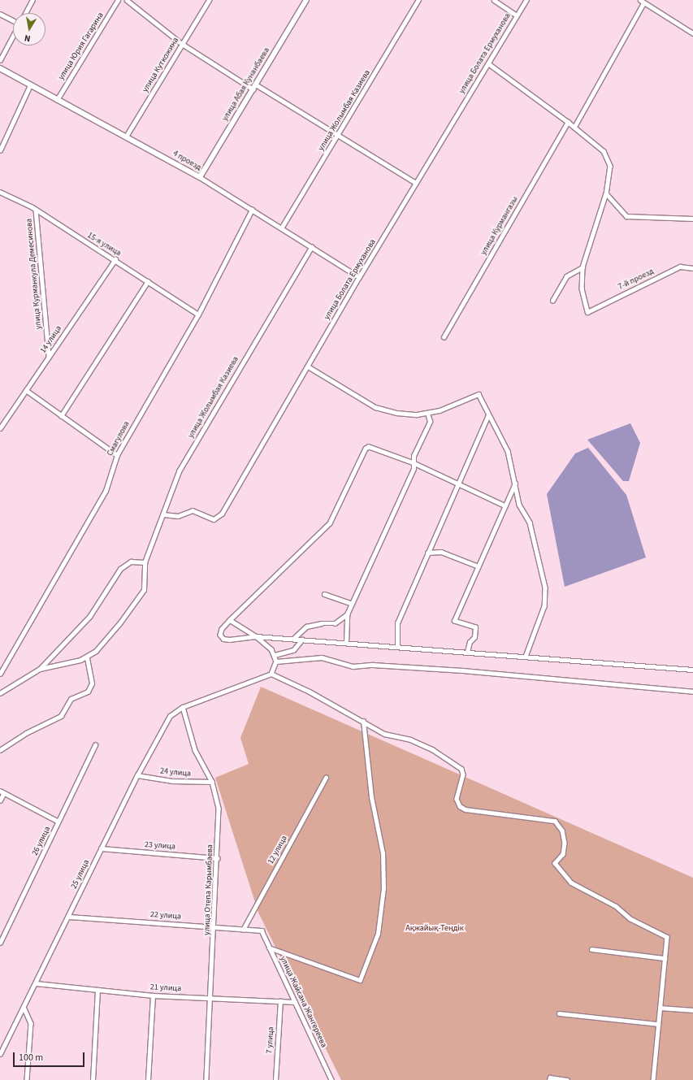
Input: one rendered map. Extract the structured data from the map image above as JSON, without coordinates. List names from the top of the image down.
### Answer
{
  "streets": {
    "street": [
      "улица Юрия Гагарина",
      "улица Болата Ермуханова",
      "улица Куткожина",
      "улица Абая Кунанбаева",
      "улица Жолымбая Казиева",
      "4 проезд",
      "улица Курмангазы",
      "15-я улица",
      "улица Курманкула Демесинова",
      "7-й проезд",
      "14 улица",
      "Смагулова",
      "24 улица",
      "26 улица",
      "23 улица",
      "12 улица",
      "25 улица",
      "улица Отепа Карымбаева",
      "22 улица",
      "21 улица",
      "улица Жайсана Жангереева",
      "7 улица"
    ]
  },
  "crossings": [
    ["улица Юрия Гагарина", "4 проезд"],
    ["улица Болата Ермуханова", "улица Жолымбая Казиева"],
    ["улица Болата Ермуханова", "4 проезд"],
    ["улица Куткожина", "4 проезд"],
    ["улица Абая Кунанбаева", "4 проезд"],
    ["улица Жолымбая Казиева", "4 проезд"],
    ["4 проезд", "Смагулова"],
    ["15-я улица", "улица Курманкула Демесинова"],
    ["15-я улица", "14 улица"],
    ["15-я улица", "Смагулова"],
    ["улица Курманкула Демесинова", "14 улица"],
    ["24 улица", "25 улица"],
    ["24 улица", "улица Отепа Карымбаева"],
    ["23 улица", "25 улица"],
    ["23 улица", "улица Отепа Карымбаева"],
    ["12 улица", "22 улица"],
    ["25 улица", "улица Отепа Карымбаева"],
    ["25 улица", "22 улица"],
    ["25 улица", "21 улица"],
    ["улица Отепа Карымбаева", "22 улица"],
    ["улица Отепа Карымбаева", "21 улица"],
    ["22 улица", "улица Жайсана Жангереева"],
    ["21 улица", "улица Жайсана Жангереева"],
    ["21 улица", "7 улица"]
  ],
  "parks": ["Ақжайық-Теңдік"],
  "scale_bar": "100 m",
  "north": "bottom"
}
